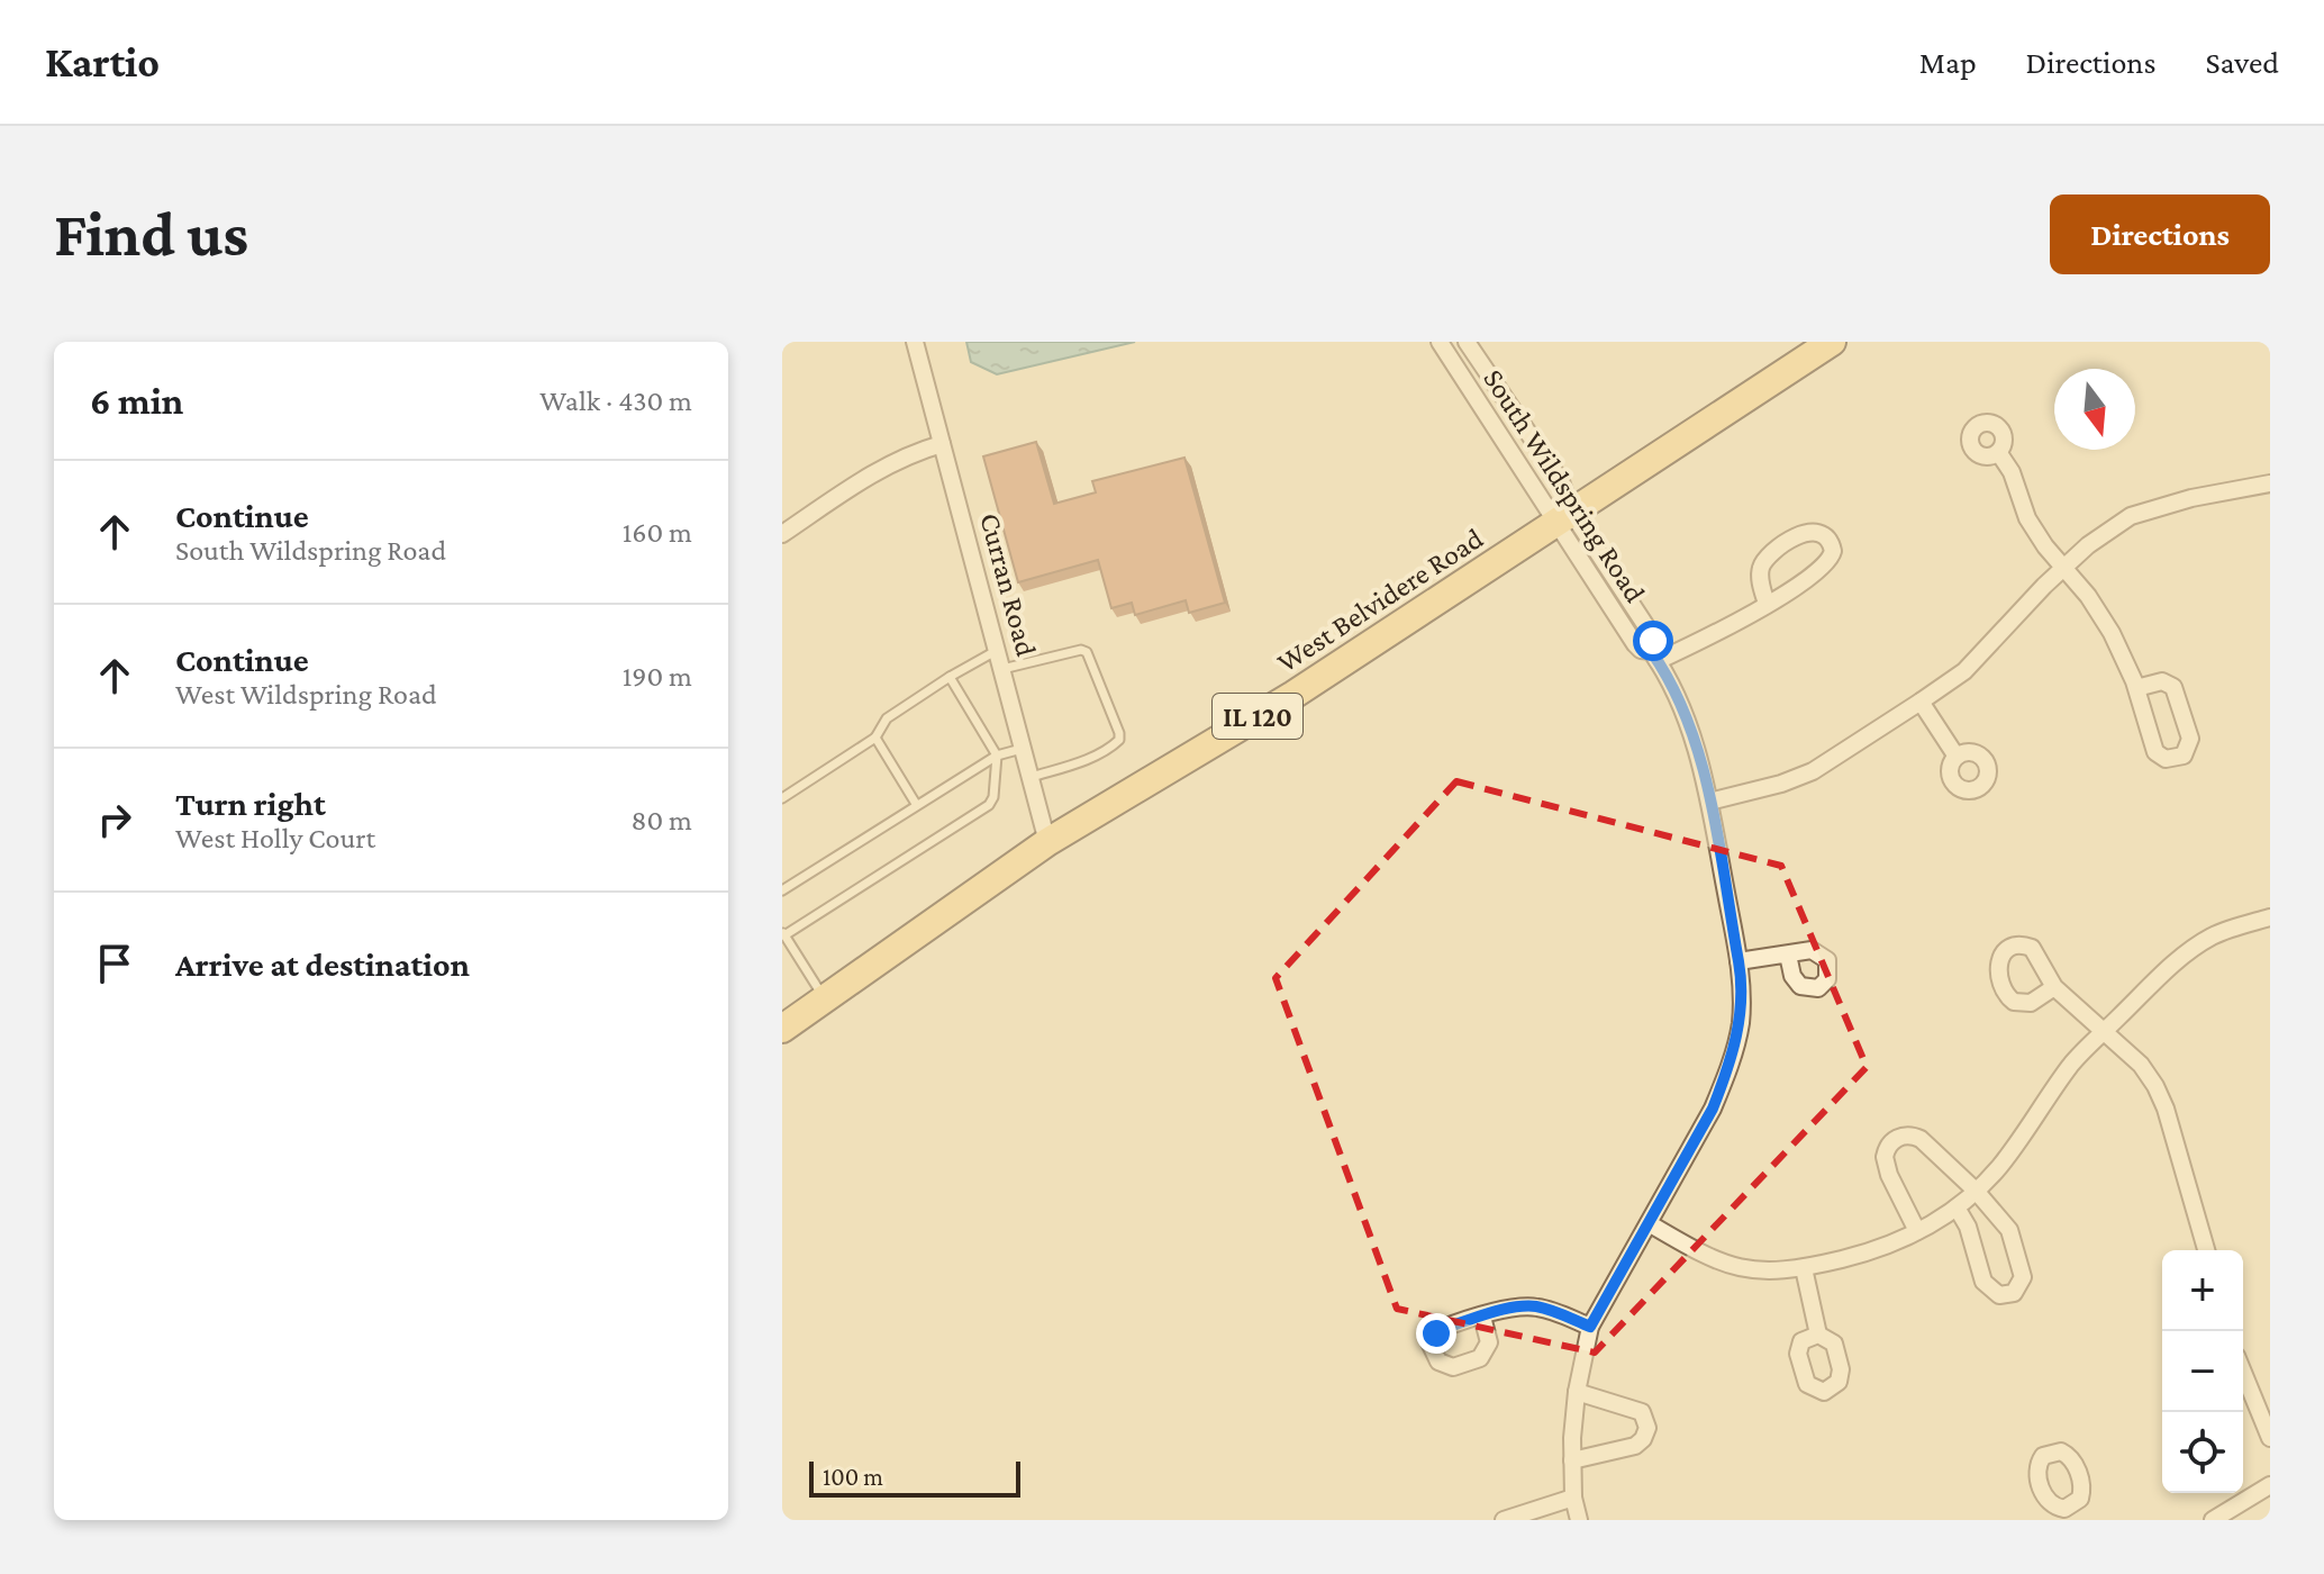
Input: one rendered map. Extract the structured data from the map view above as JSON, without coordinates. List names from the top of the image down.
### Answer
{
  "streets": {
    "main road": ["West Belvidere Road", "IL 120"],
    "street": ["South Wildspring Road", "Curran Road"]
  },
  "crossings": [
    ["South Wildspring Road", "West Belvidere Road"],
    ["Curran Road", "West Belvidere Road"]
  ],
  "scale_bar": "100 m",
  "north": "bottom",
  "page": {
    "header": "Kartio",
    "nav": ["Map", "Directions", "Saved"],
    "buttons": "Directions",
    "title": "Find us",
    "heading": ["6 min", "Walk · 430 m"],
    "list": [
      ["Continue", "South Wildspring Road", "160 m"],
      ["Continue", "West Wildspring Road", "190 m"],
      ["Turn right", "West Holly Court", "80 m"],
      "Arrive at destination"
    ],
    "map_buttons": ["+", "−"],
    "scale": "100 m"
  }
}
